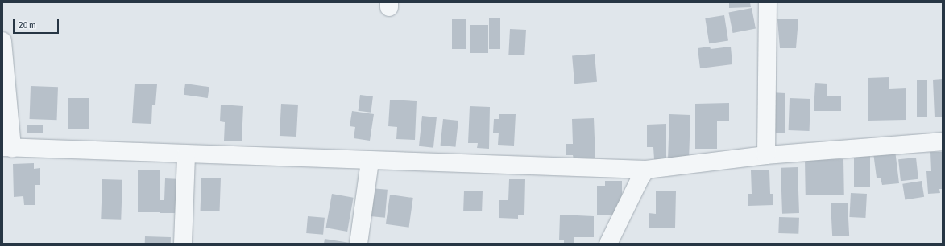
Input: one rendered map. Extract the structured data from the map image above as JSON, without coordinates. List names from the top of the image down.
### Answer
{
  "scale_bar": "20 m"
}
